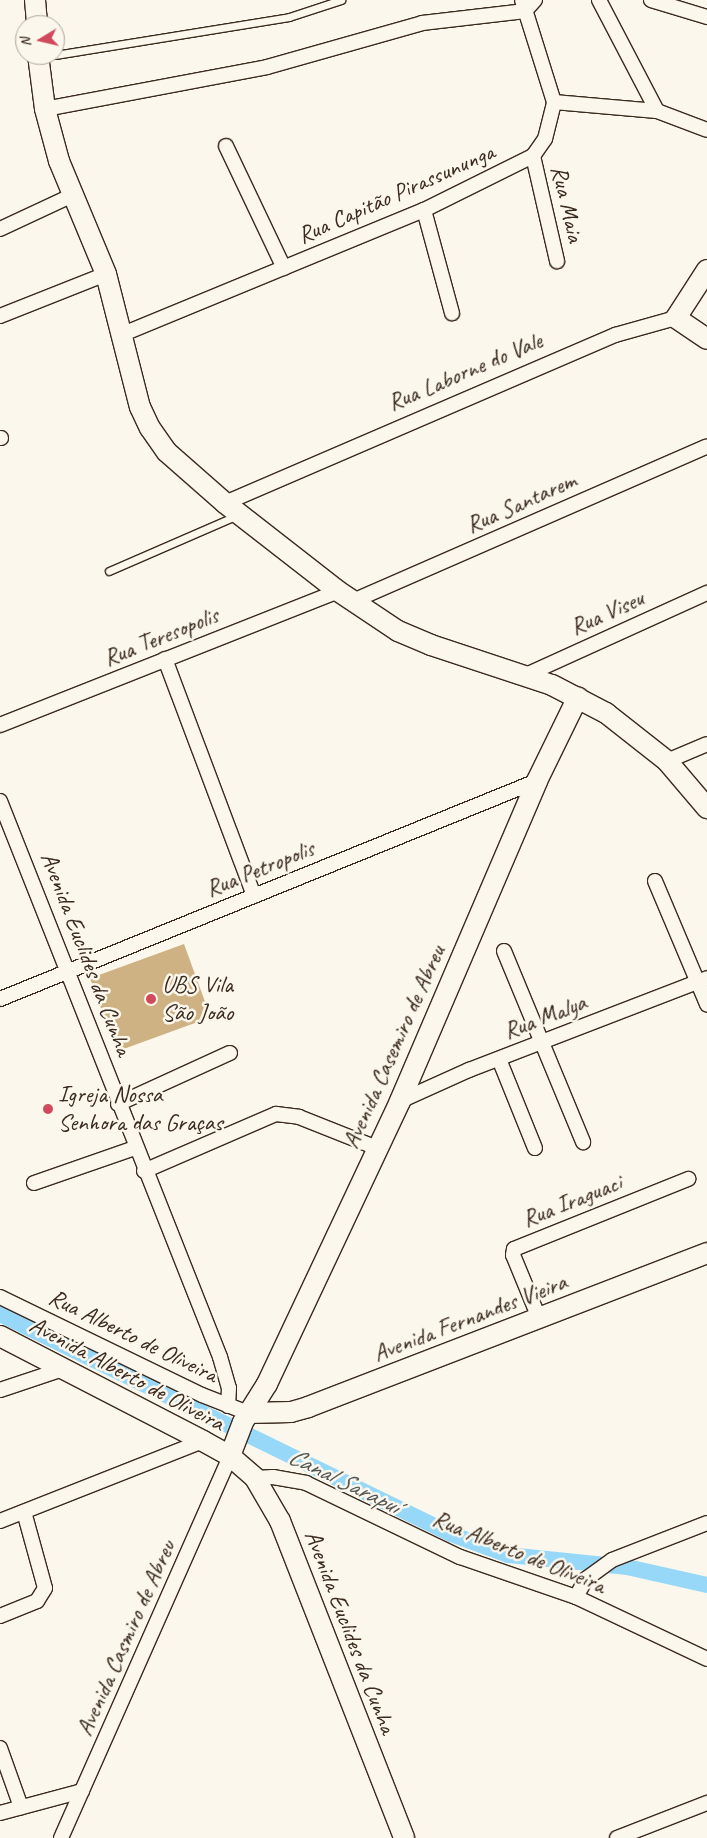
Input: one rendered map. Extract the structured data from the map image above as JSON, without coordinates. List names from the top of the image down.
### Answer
{
  "streets": {
    "main road": [
      "Avenida Euclides da Cunha",
      "Avenida Casemiro de Abreu",
      "Avenida Fernandes Vieira",
      "Avenida Alberto de Oliveira"
    ],
    "street": [
      "Rua Capitão Pirassununga",
      "Rua Maia",
      "Rua Laborne do Vale",
      "Rua Santarem",
      "Rua Viseu",
      "Rua Teresopolis",
      "Rua Petropolis",
      "Rua Malya",
      "Rua Iraguaci",
      "Rua Alberto de Oliveira",
      "Avenida Casmiro de Abreu"
    ]
  },
  "crossings": [
    ["Rua Capitão Pirassununga", "Rua Maia"],
    ["Rua Santarem", "Rua Teresopolis"],
    ["Rua Petropolis", "Avenida Euclides da Cunha"],
    ["Rua Petropolis", "Avenida Casemiro de Abreu"],
    ["Avenida Euclides da Cunha", "Avenida Casemiro de Abreu"],
    ["Avenida Euclides da Cunha", "Rua Alberto de Oliveira"],
    ["Avenida Euclides da Cunha", "Avenida Alberto de Oliveira"],
    ["Avenida Euclides da Cunha", "Avenida Casmiro de Abreu"],
    ["Rua Malya", "Avenida Casemiro de Abreu"],
    ["Avenida Casemiro de Abreu", "Avenida Fernandes Vieira"],
    ["Avenida Casemiro de Abreu", "Rua Alberto de Oliveira"],
    ["Avenida Casemiro de Abreu", "Avenida Alberto de Oliveira"],
    ["Avenida Casemiro de Abreu", "Avenida Casmiro de Abreu"],
    ["Rua Iraguaci", "Avenida Fernandes Vieira"],
    ["Avenida Fernandes Vieira", "Rua Alberto de Oliveira"],
    ["Avenida Alberto de Oliveira", "Avenida Casmiro de Abreu"]
  ],
  "water": ["Canal Sarapuí"],
  "places": ["UBS Vila São João", "Igreja Nossa Senhora das Graças"],
  "north": "left"
}
